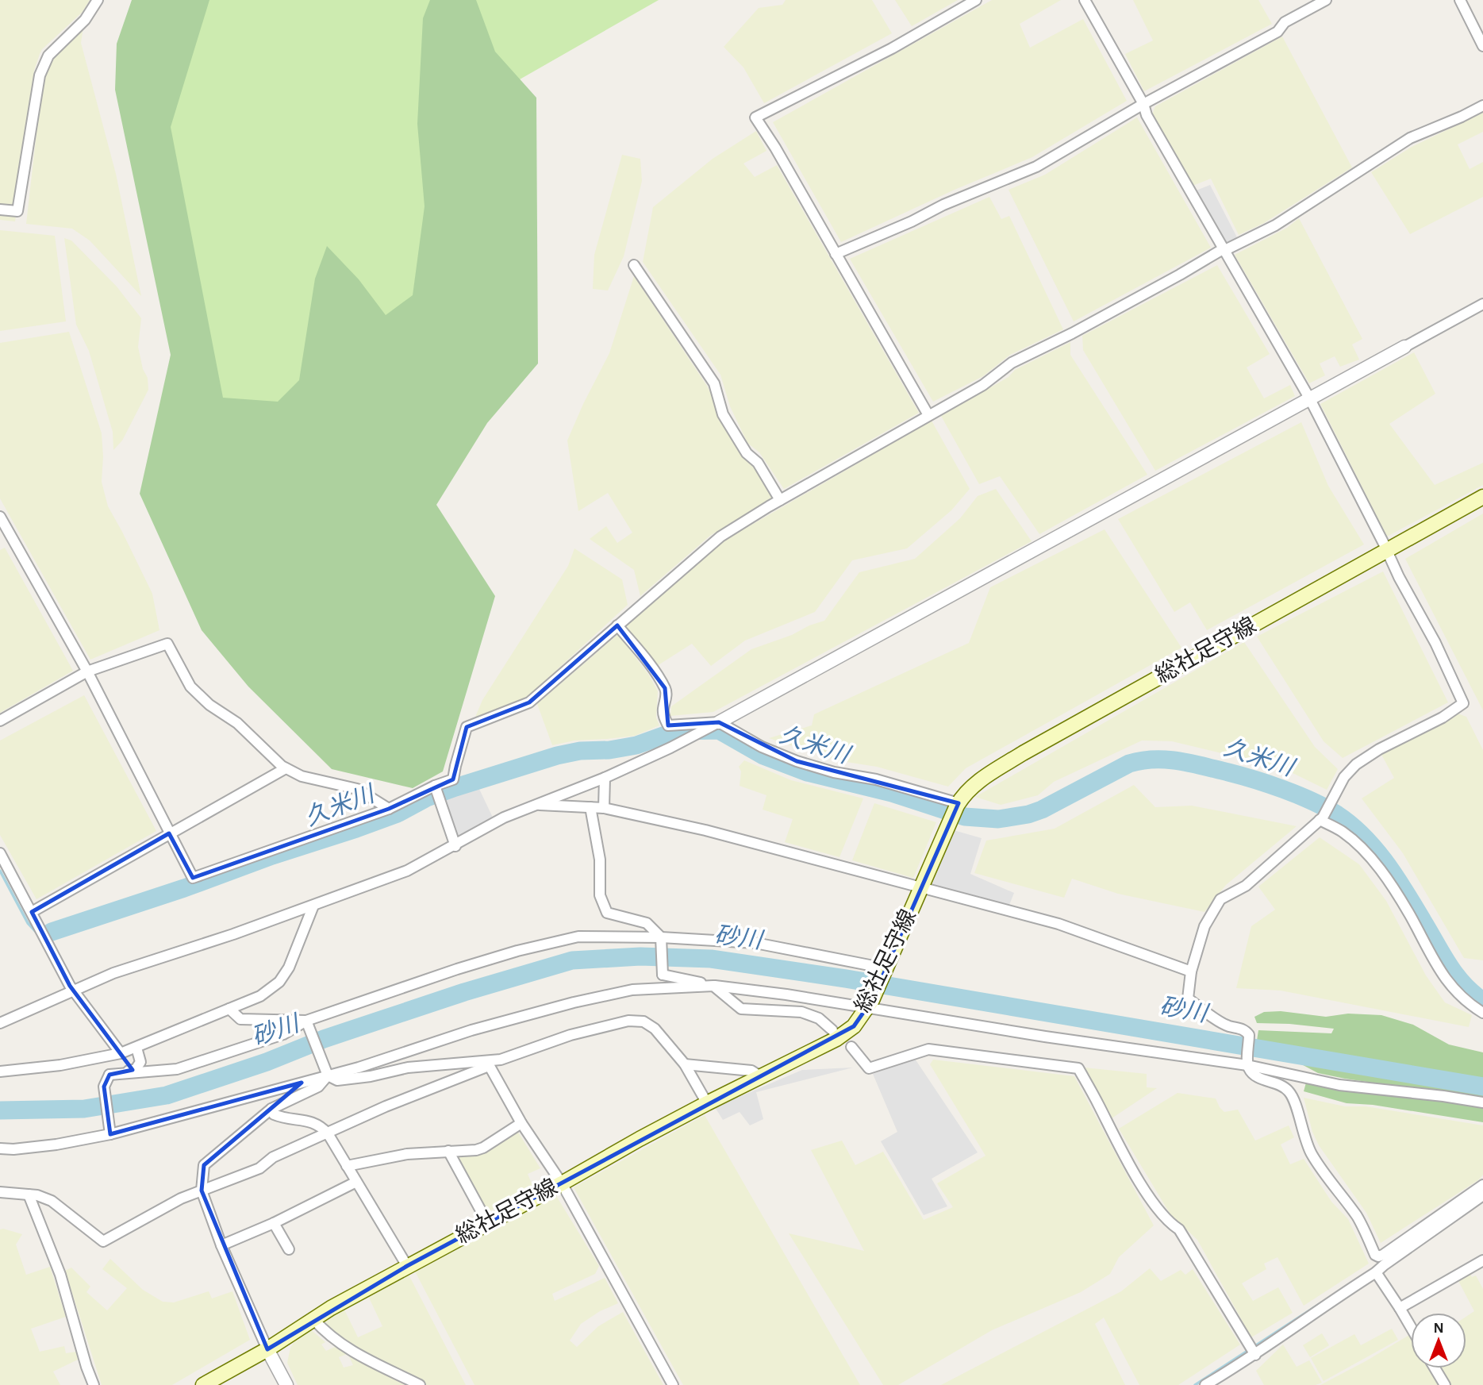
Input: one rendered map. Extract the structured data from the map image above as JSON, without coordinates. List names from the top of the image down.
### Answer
{
  "streets": {
    "main road": ["総社足守線"]
  },
  "water": ["久米川", "砂川"],
  "north": "top"
}
